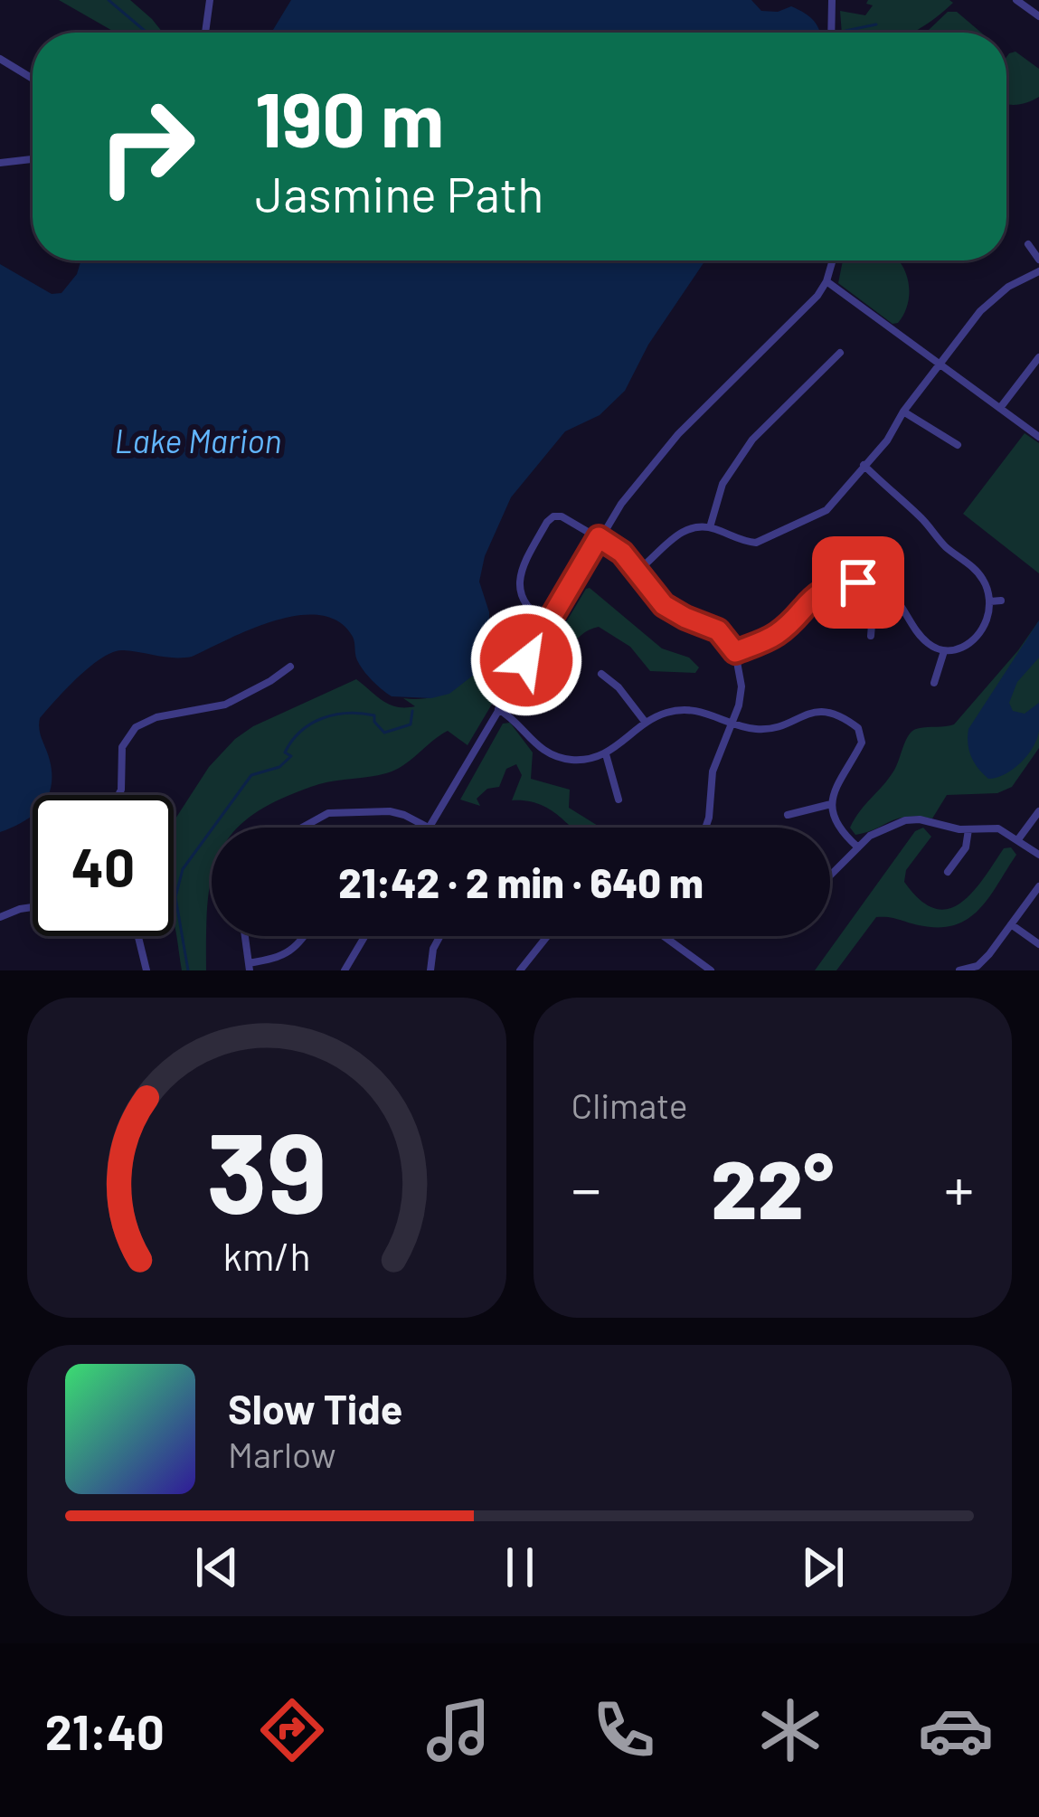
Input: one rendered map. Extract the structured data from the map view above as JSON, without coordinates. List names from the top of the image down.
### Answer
{
  "water": ["Lake Marion"],
  "page": {
    "turn": ["190 m", "Jasmine Path"],
    "limit": "40",
    "trip": "21:42 · 2 min · 640 m",
    "tile": "Climate",
    "heat": ["−", "22°", "+"],
    "song": ["Slow Tide", "Marlow"],
    "tabs": "21:40",
    "gauge": ["39", "km/h"]
  }
}
